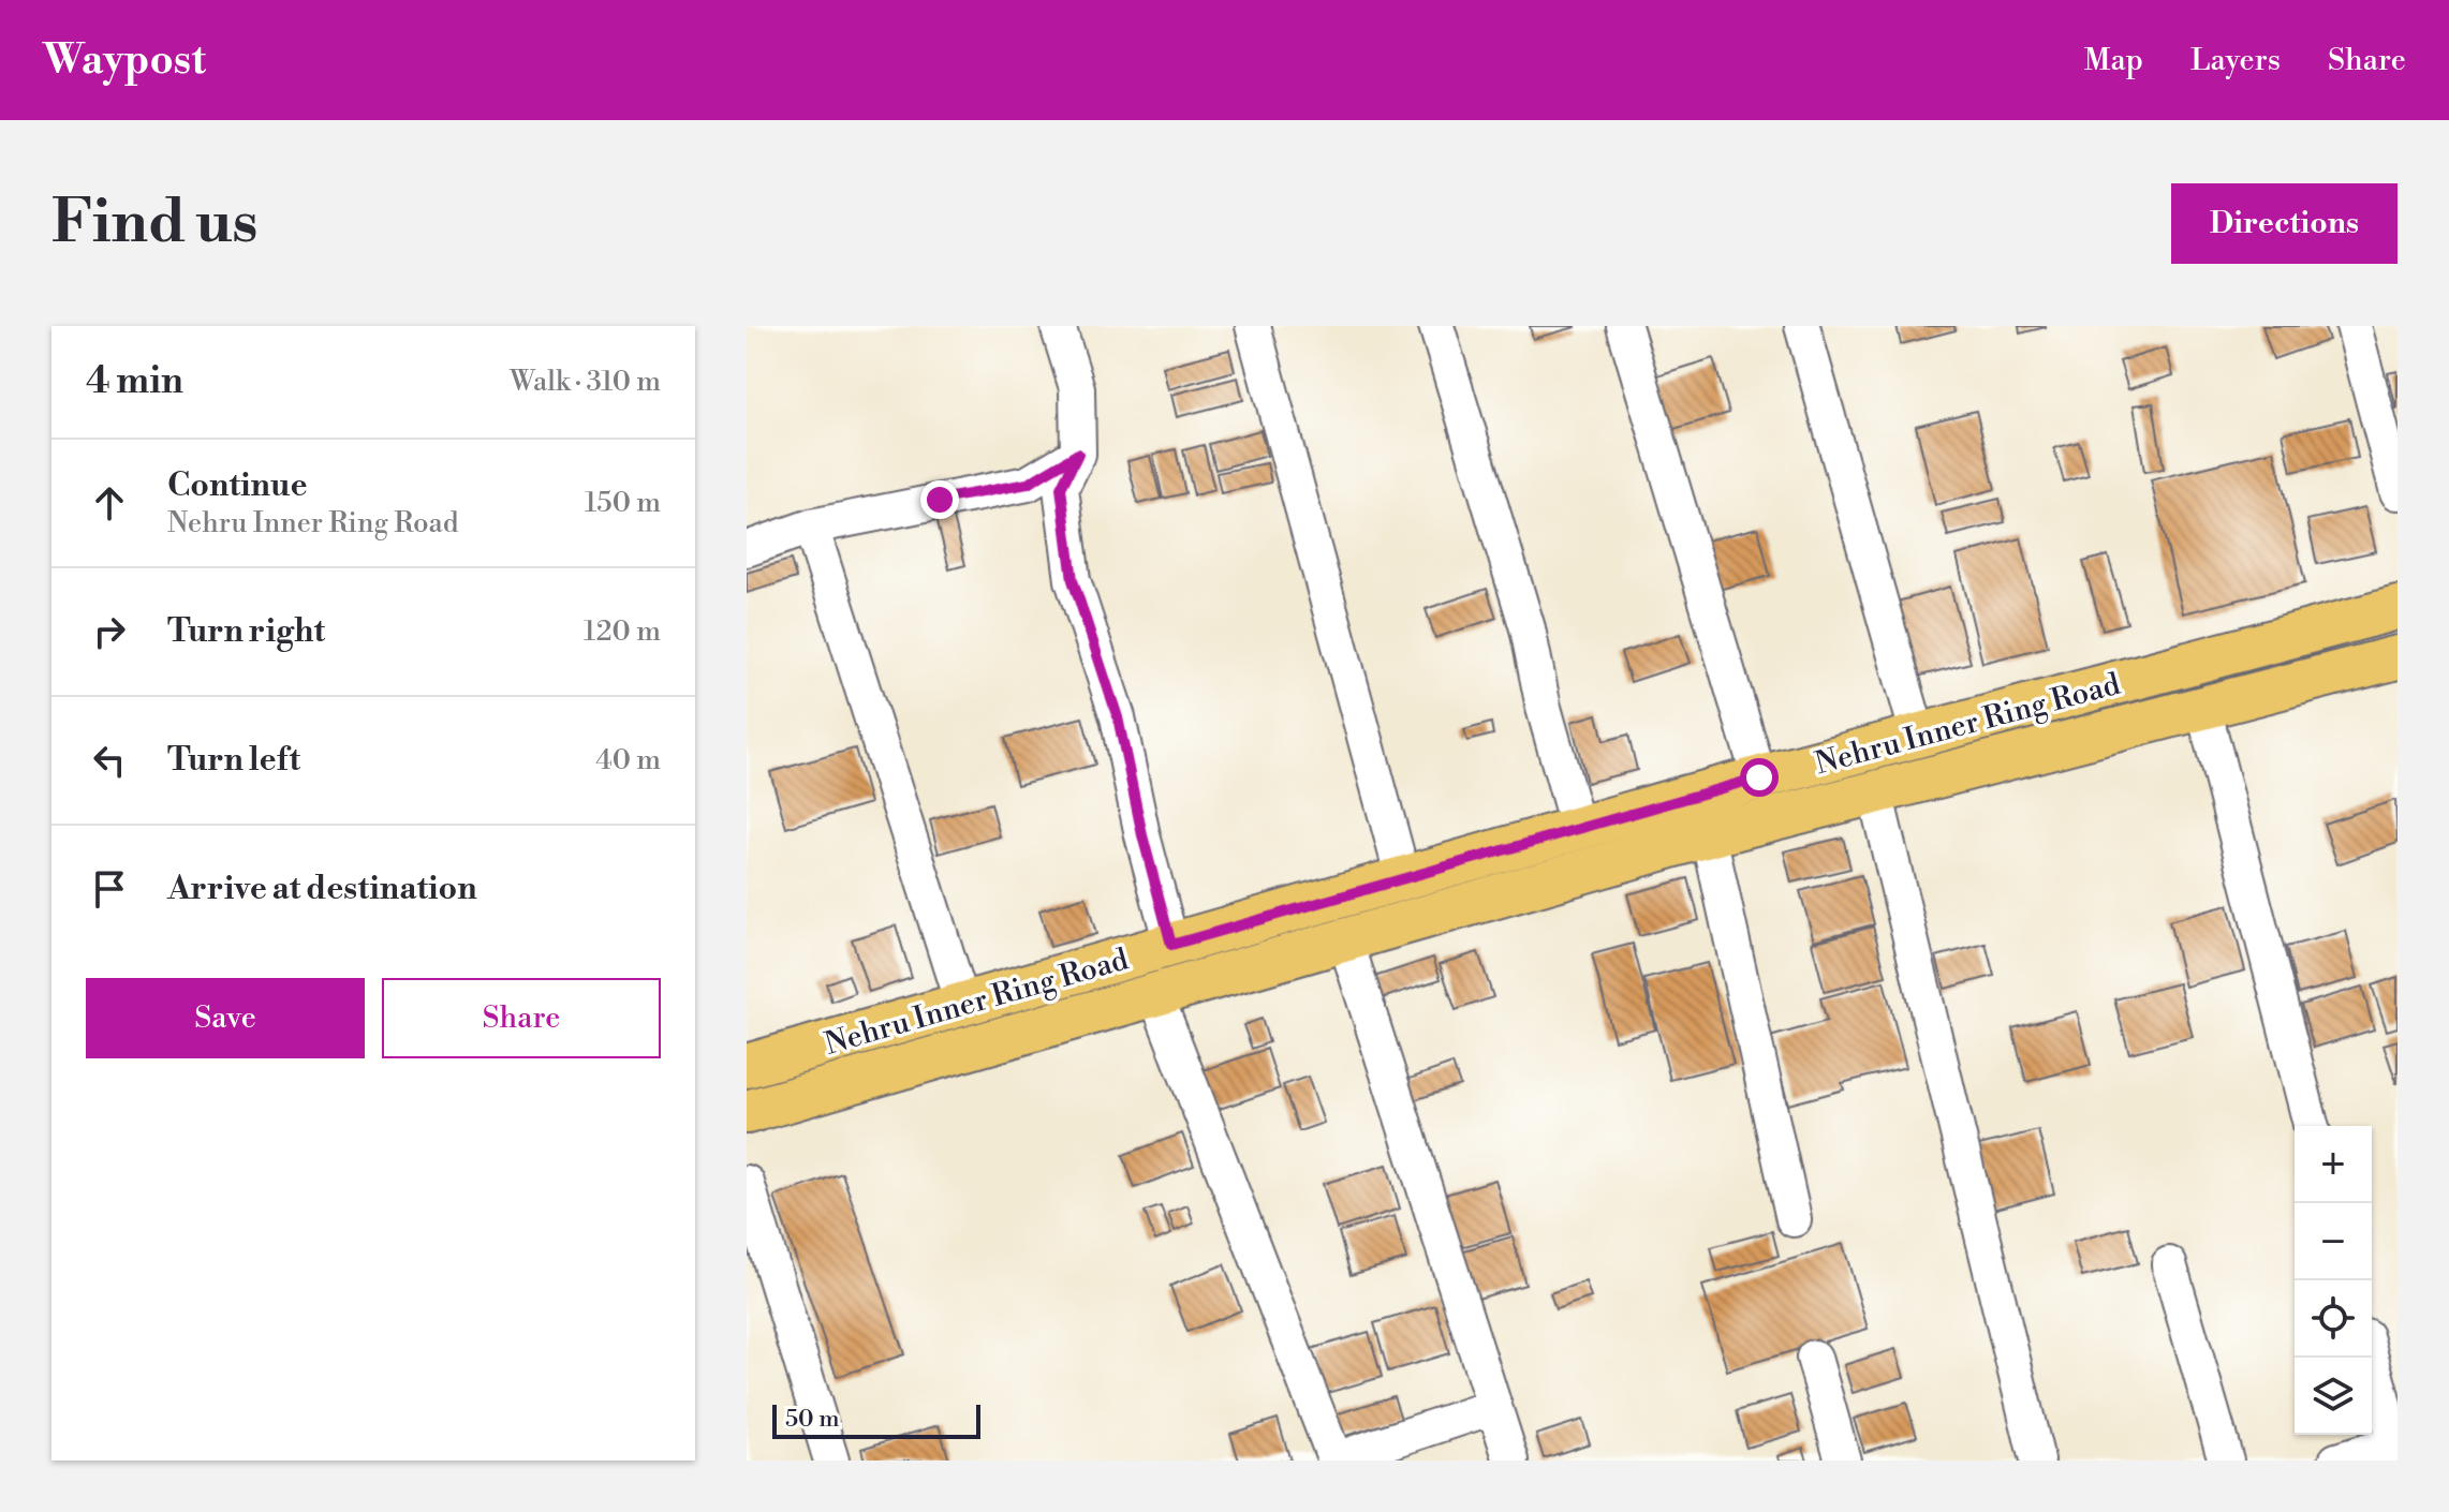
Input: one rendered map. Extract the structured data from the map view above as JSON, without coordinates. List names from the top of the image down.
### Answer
{
  "streets": {
    "main road": ["Nehru Inner Ring Road"]
  },
  "scale_bar": "50 m",
  "page": {
    "header": "Waypost",
    "nav": ["Map", "Layers", "Share"],
    "buttons": [
      "Directions",
      ["Save", "Share"]
    ],
    "title": "Find us",
    "heading": ["4 min", "Walk · 310 m"],
    "list": [
      ["Continue", "Nehru Inner Ring Road", "150 m"],
      ["Turn right", "120 m"],
      ["Turn left", "40 m"],
      "Arrive at destination"
    ],
    "map_buttons": ["+", "−"],
    "scale": "50 m"
  }
}
